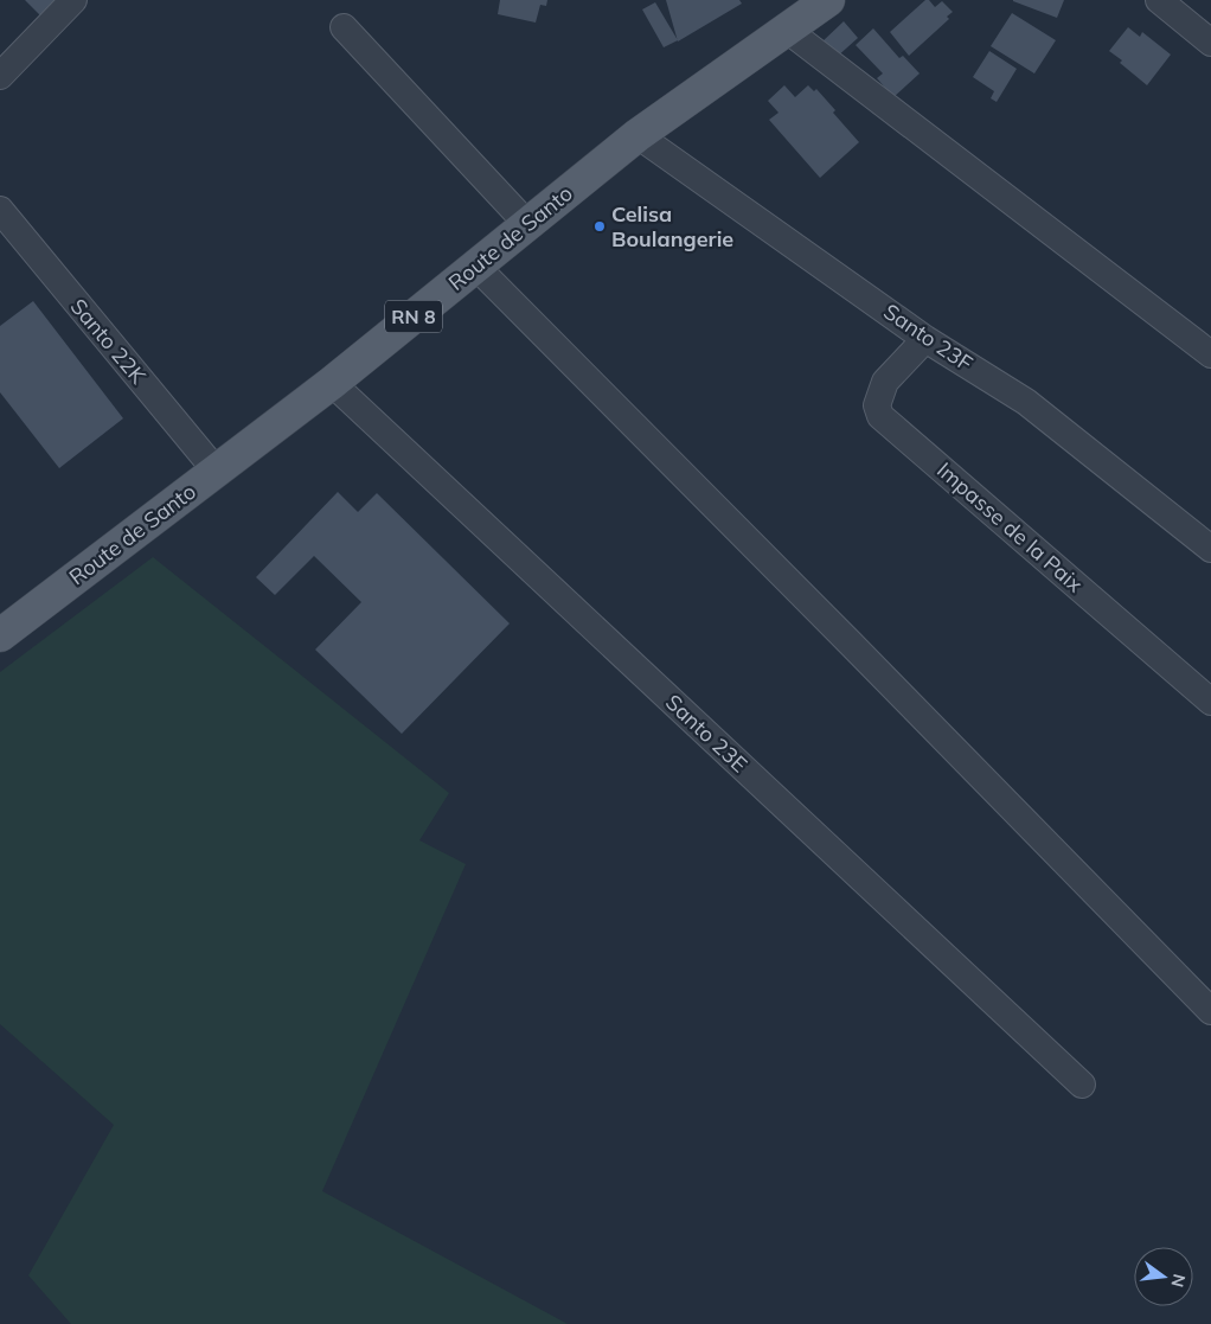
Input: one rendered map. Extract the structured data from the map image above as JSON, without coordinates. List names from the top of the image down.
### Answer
{
  "streets": {
    "main road": ["Route de Santo", "RN 8"],
    "street": [
      "Santo 23F",
      "Santo 22K",
      "Impasse de la Paix",
      "Santo 23E"
    ]
  },
  "crossings": [
    ["Route de Santo", "Santo 23F"],
    ["Route de Santo", "Santo 22K"],
    ["Route de Santo", "Santo 23E"],
    ["Santo 23F", "Impasse de la Paix"]
  ],
  "places": ["Celisa Boulangerie"],
  "north": "right"
}
